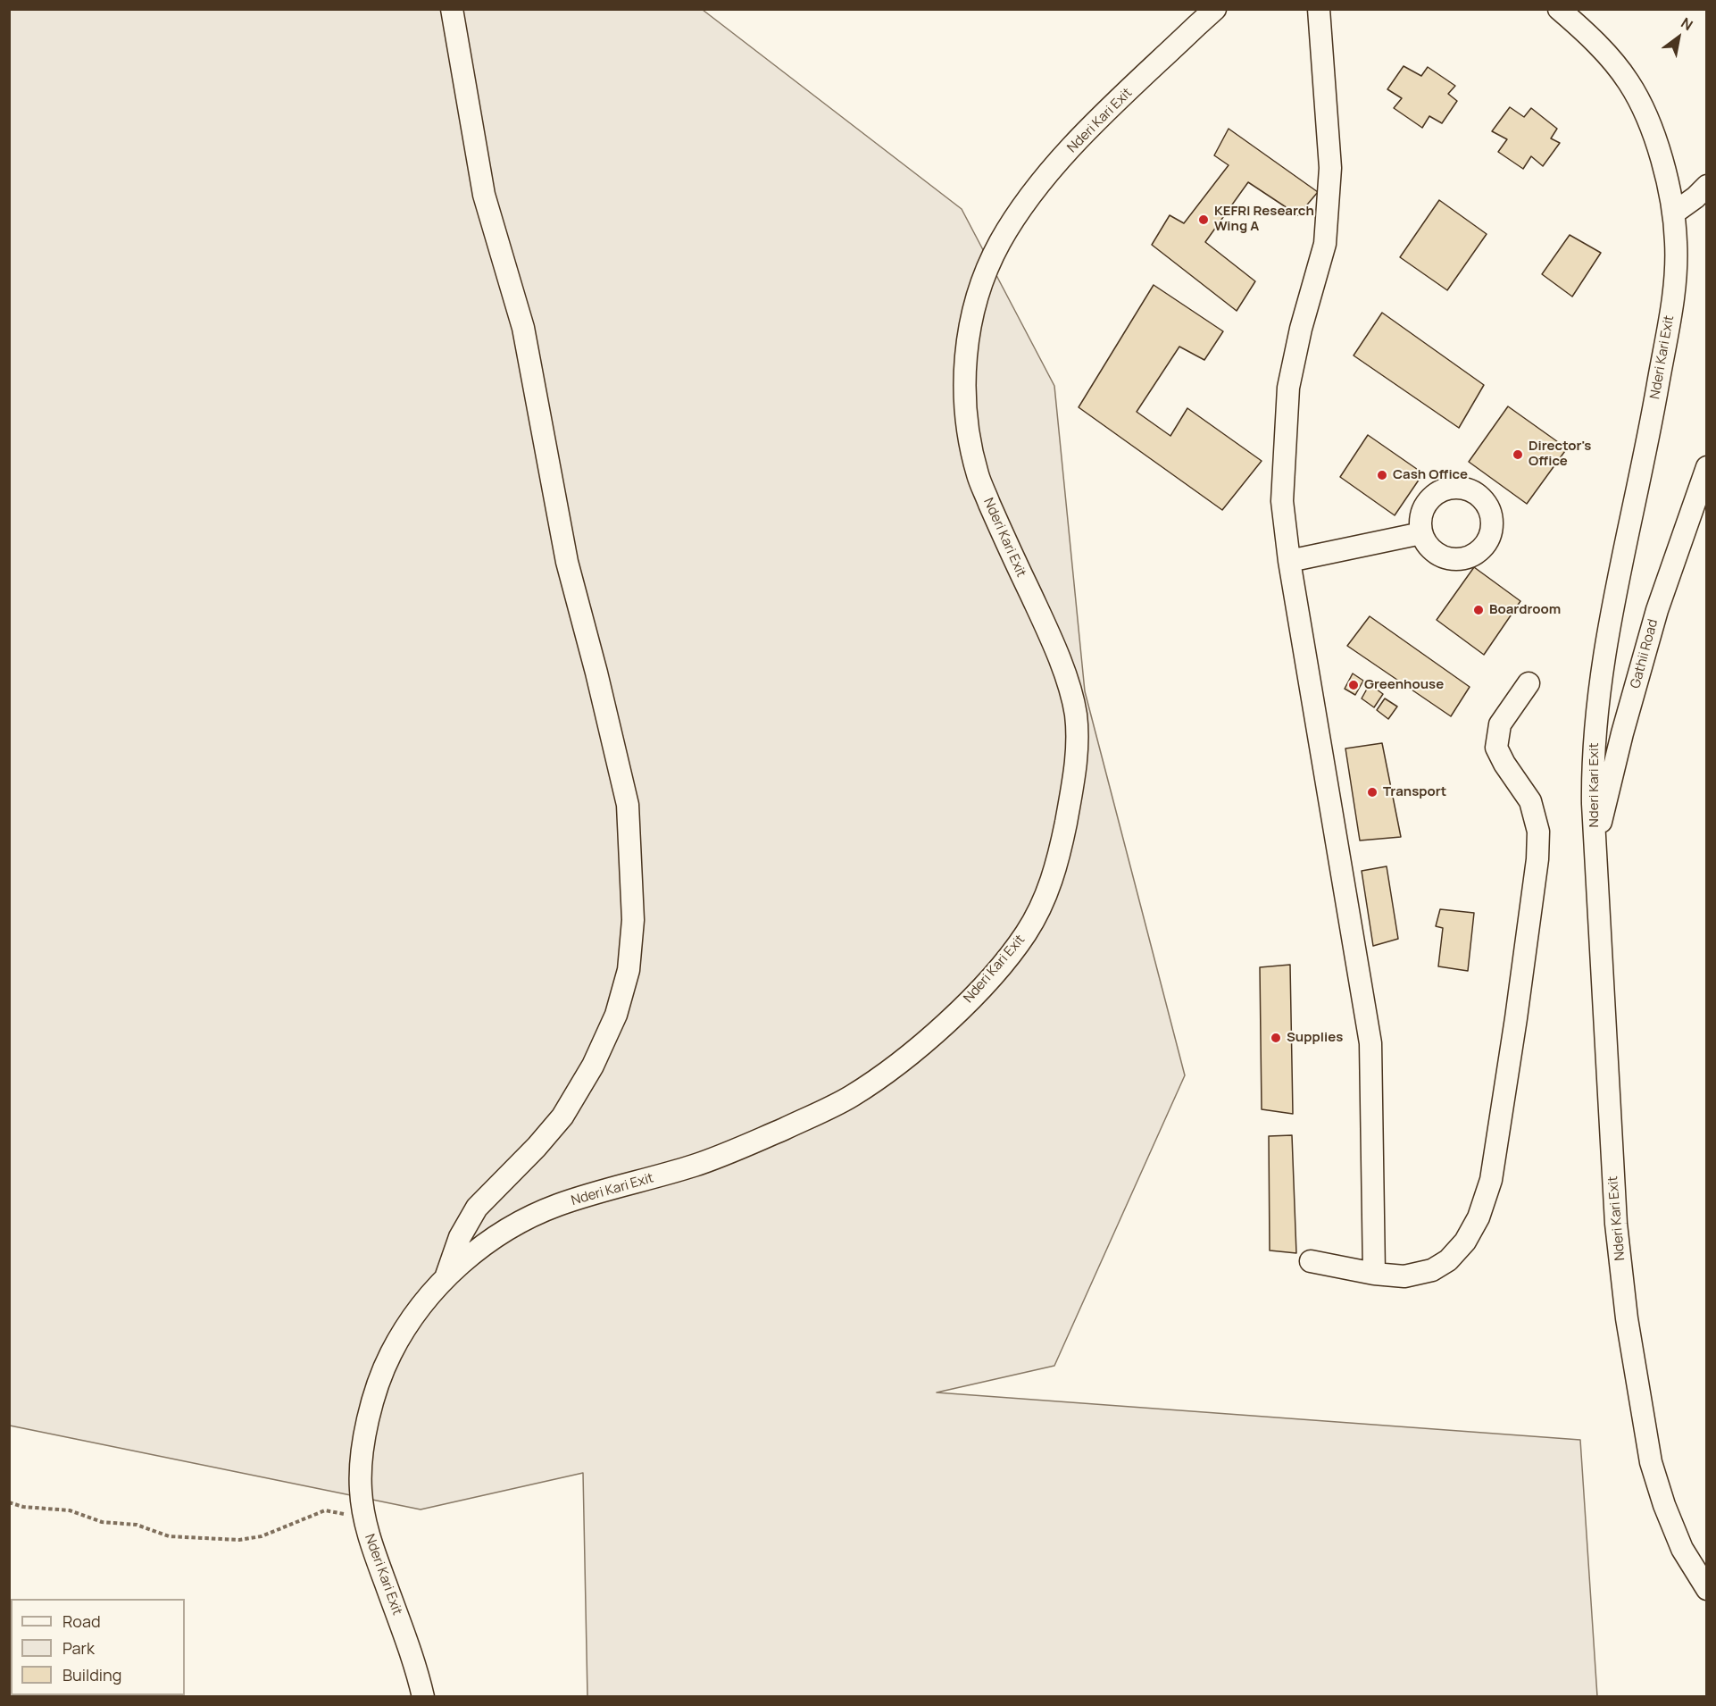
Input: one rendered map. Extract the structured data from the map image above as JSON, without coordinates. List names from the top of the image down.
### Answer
{
  "streets": {
    "street": ["Nderi Kari Exit", "Gathii Road"]
  },
  "crossings": [
    ["Nderi Kari Exit", "Gathii Road"]
  ],
  "places": [
    "KEFRI Research Wing A",
    "Director's Office",
    "Cash Office",
    "Boardroom",
    "Greenhouse",
    "Transport",
    "Supplies"
  ],
  "legend": ["Road", "Park", "Building"],
  "north": "top right"
}
